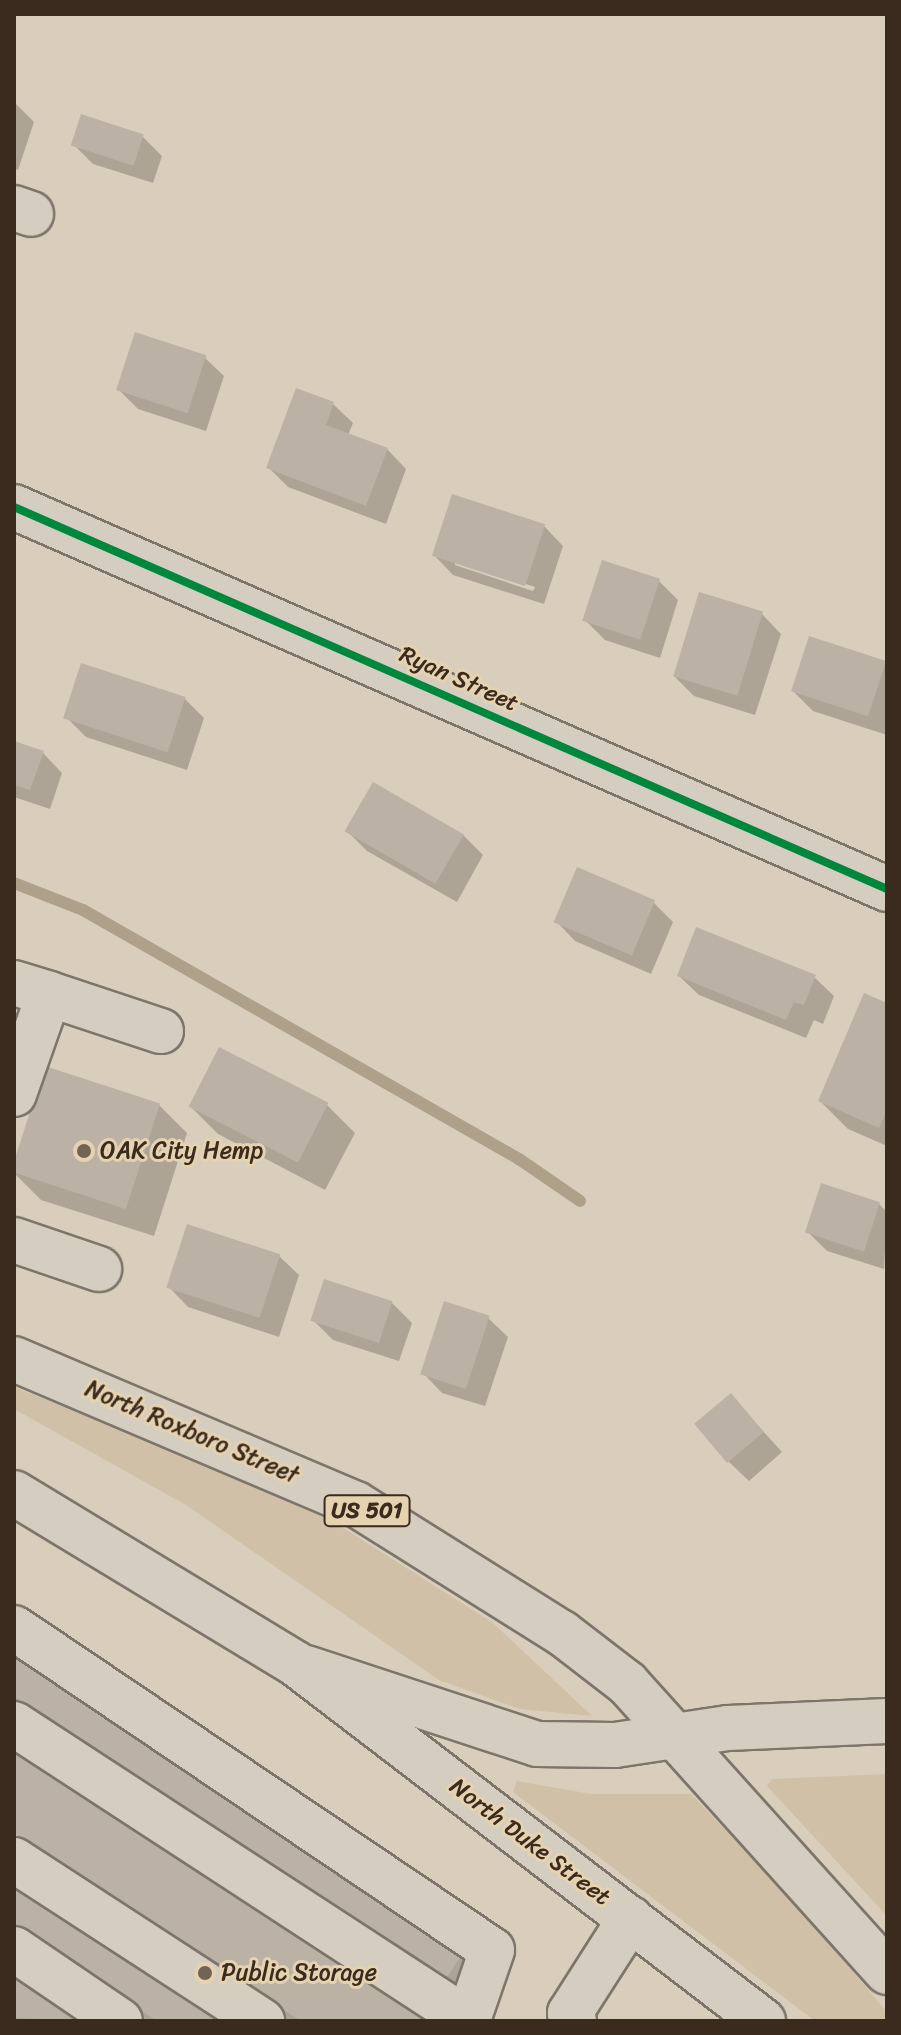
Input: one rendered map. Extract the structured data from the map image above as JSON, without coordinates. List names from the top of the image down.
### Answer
{
  "streets": {
    "main road": [
      "Ryan Street",
      "North Roxboro Street",
      "US 501",
      "North Duke Street"
    ]
  },
  "crossings": [
    ["North Roxboro Street", "US 501"]
  ],
  "places": ["OAK City Hemp", "Public Storage"]
}
